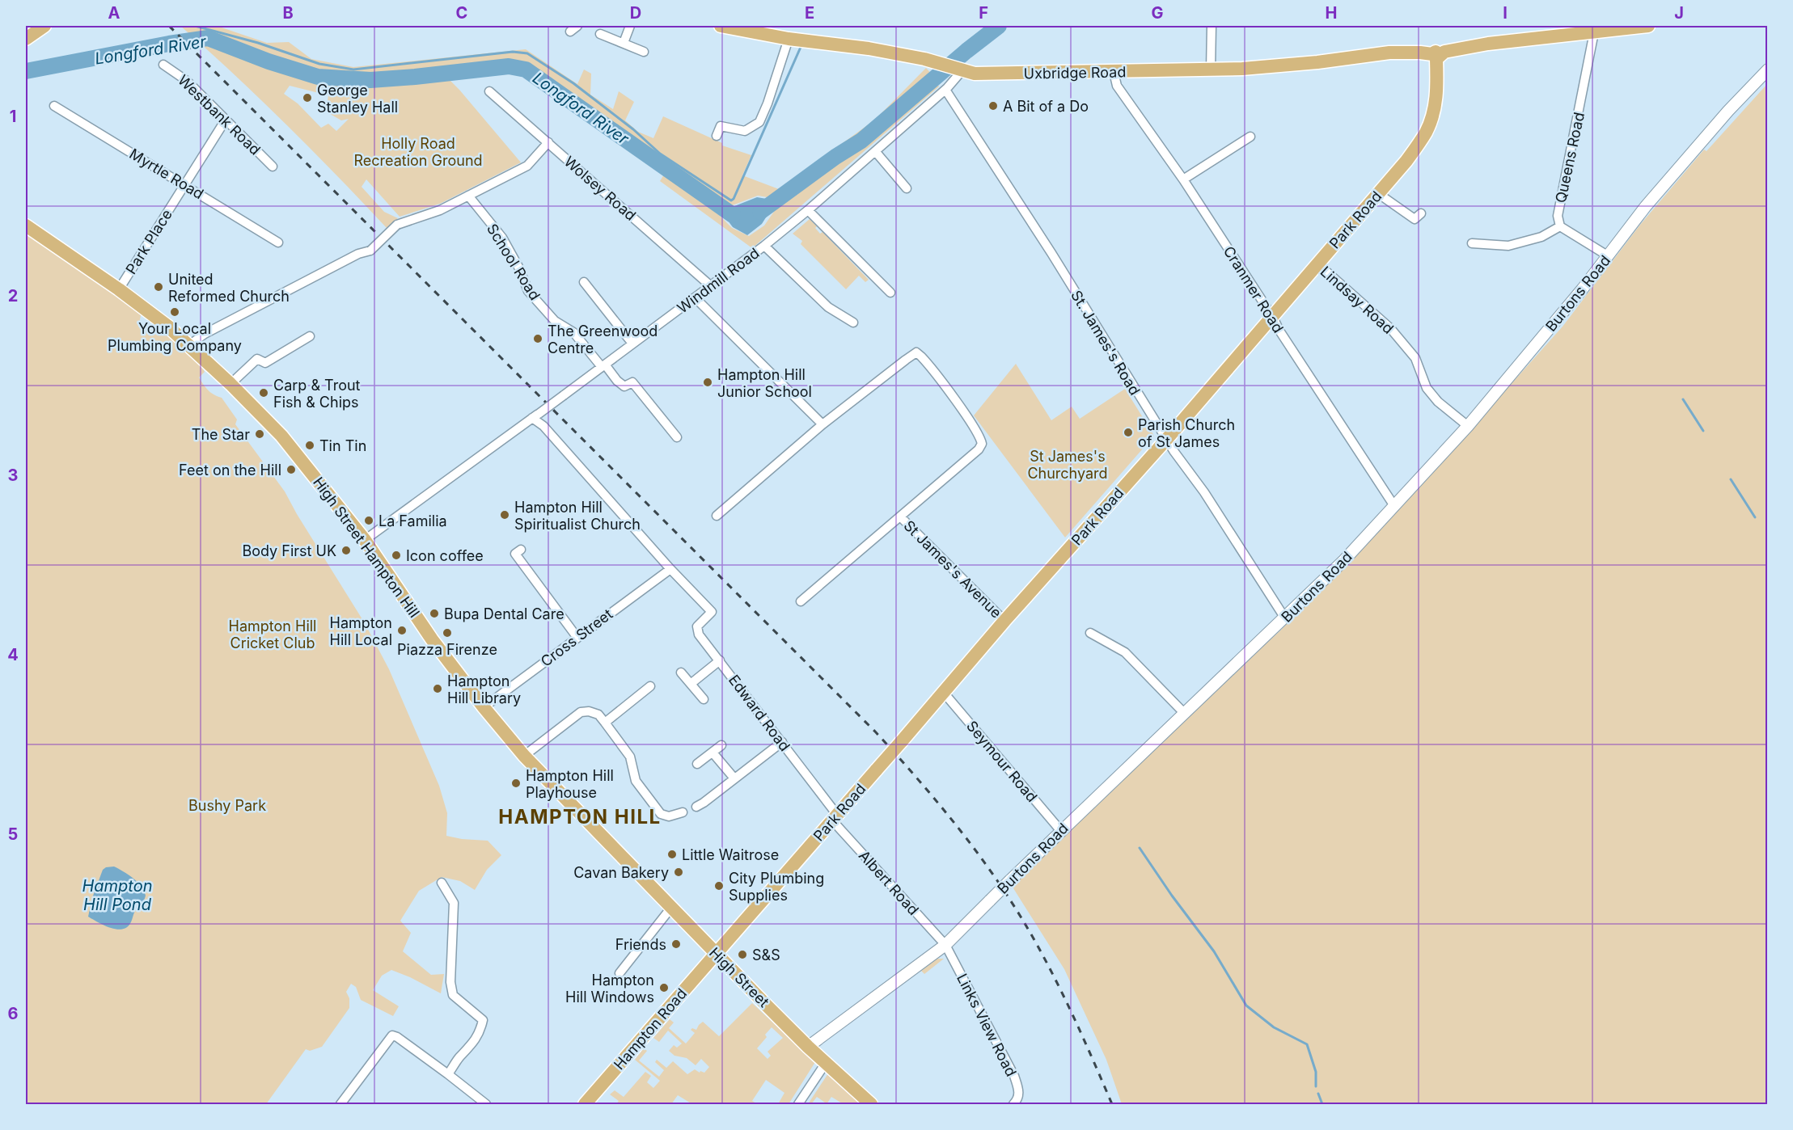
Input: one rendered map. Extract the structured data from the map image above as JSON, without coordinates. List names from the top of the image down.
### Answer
{
  "streets": {
    "main road": [
      "Uxbridge Road",
      "Park Road",
      "High Street Hampton Hill",
      "High Street",
      "Hampton Road"
    ],
    "street": [
      "Westbank Road",
      "Queens Road",
      "Myrtle Road",
      "Wolsey Road",
      "Park Place",
      "School Road",
      "Windmill Road",
      "Cranmer Road",
      "Burtons Road",
      "Lindsay Road",
      "St. James's Road",
      "St James's Avenue",
      "Cross Street",
      "Edward Road",
      "Seymour Road",
      "Albert Road",
      "Links View Road"
    ]
  },
  "crossings": [
    ["Uxbridge Road", "Queens Road"],
    ["Uxbridge Road", "Park Road"],
    ["Uxbridge Road", "Windmill Road"],
    ["Uxbridge Road", "Cranmer Road"],
    ["Westbank Road", "Park Place"],
    ["Myrtle Road", "Park Place"],
    ["Wolsey Road", "Windmill Road"],
    ["Park Road", "Cranmer Road"],
    ["Park Road", "Lindsay Road"],
    ["Park Road", "St. James's Road"],
    ["Park Road", "St James's Avenue"],
    ["Park Road", "Edward Road"],
    ["Park Road", "Seymour Road"],
    ["Park Road", "Albert Road"],
    ["Park Road", "High Street"],
    ["Park Road", "Hampton Road"],
    ["Park Place", "High Street Hampton Hill"],
    ["School Road", "Windmill Road"],
    ["Windmill Road", "St. James's Road"],
    ["Windmill Road", "High Street Hampton Hill"],
    ["Cranmer Road", "Burtons Road"],
    ["Burtons Road", "Lindsay Road"],
    ["Burtons Road", "St. James's Road"],
    ["Burtons Road", "Seymour Road"],
    ["Burtons Road", "Albert Road"],
    ["Burtons Road", "High Street"],
    ["Burtons Road", "Links View Road"],
    ["High Street Hampton Hill", "Cross Street"],
    ["High Street Hampton Hill", "High Street"],
    ["Cross Street", "Edward Road"],
    ["Edward Road", "Albert Road"],
    ["Albert Road", "Links View Road"],
    ["High Street", "Hampton Road"]
  ],
  "districts": ["HAMPTON HILL"],
  "water": ["Longford River", "Hampton Hill Pond"],
  "parks": [
    "Holly Road Recreation Ground",
    "St James's Churchyard",
    "Hampton Hill Cricket Club",
    "Bushy Park"
  ],
  "places": [
    "George Stanley Hall",
    "A Bit of a Do",
    "United Reformed Church",
    "Your Local Plumbing Company",
    "The Greenwood Centre",
    "Hampton Hill Junior School",
    "Carp & Trout Fish & Chips",
    "Parish Church of St James",
    "The Star",
    "Tin Tin",
    "Feet on the Hill",
    "Hampton Hill Spiritualist Church",
    "La Familia",
    "Body First UK",
    "Icon coffee",
    "Bupa Dental Care",
    "Hampton Hill Local",
    "Piazza Firenze",
    "Hampton Hill Library",
    "Hampton Hill Playhouse",
    "Little Waitrose",
    "Cavan Bakery",
    "City Plumbing Supplies",
    "Friends",
    "S&S",
    "Hampton Hill Windows"
  ],
  "grid": {
    "columns": [
      "A",
      "B",
      "C",
      "D",
      "E",
      "F",
      "G",
      "H",
      "I",
      "J"
    ],
    "rows": [
      "1",
      "2",
      "3",
      "4",
      "5",
      "6"
    ]
  }
}
